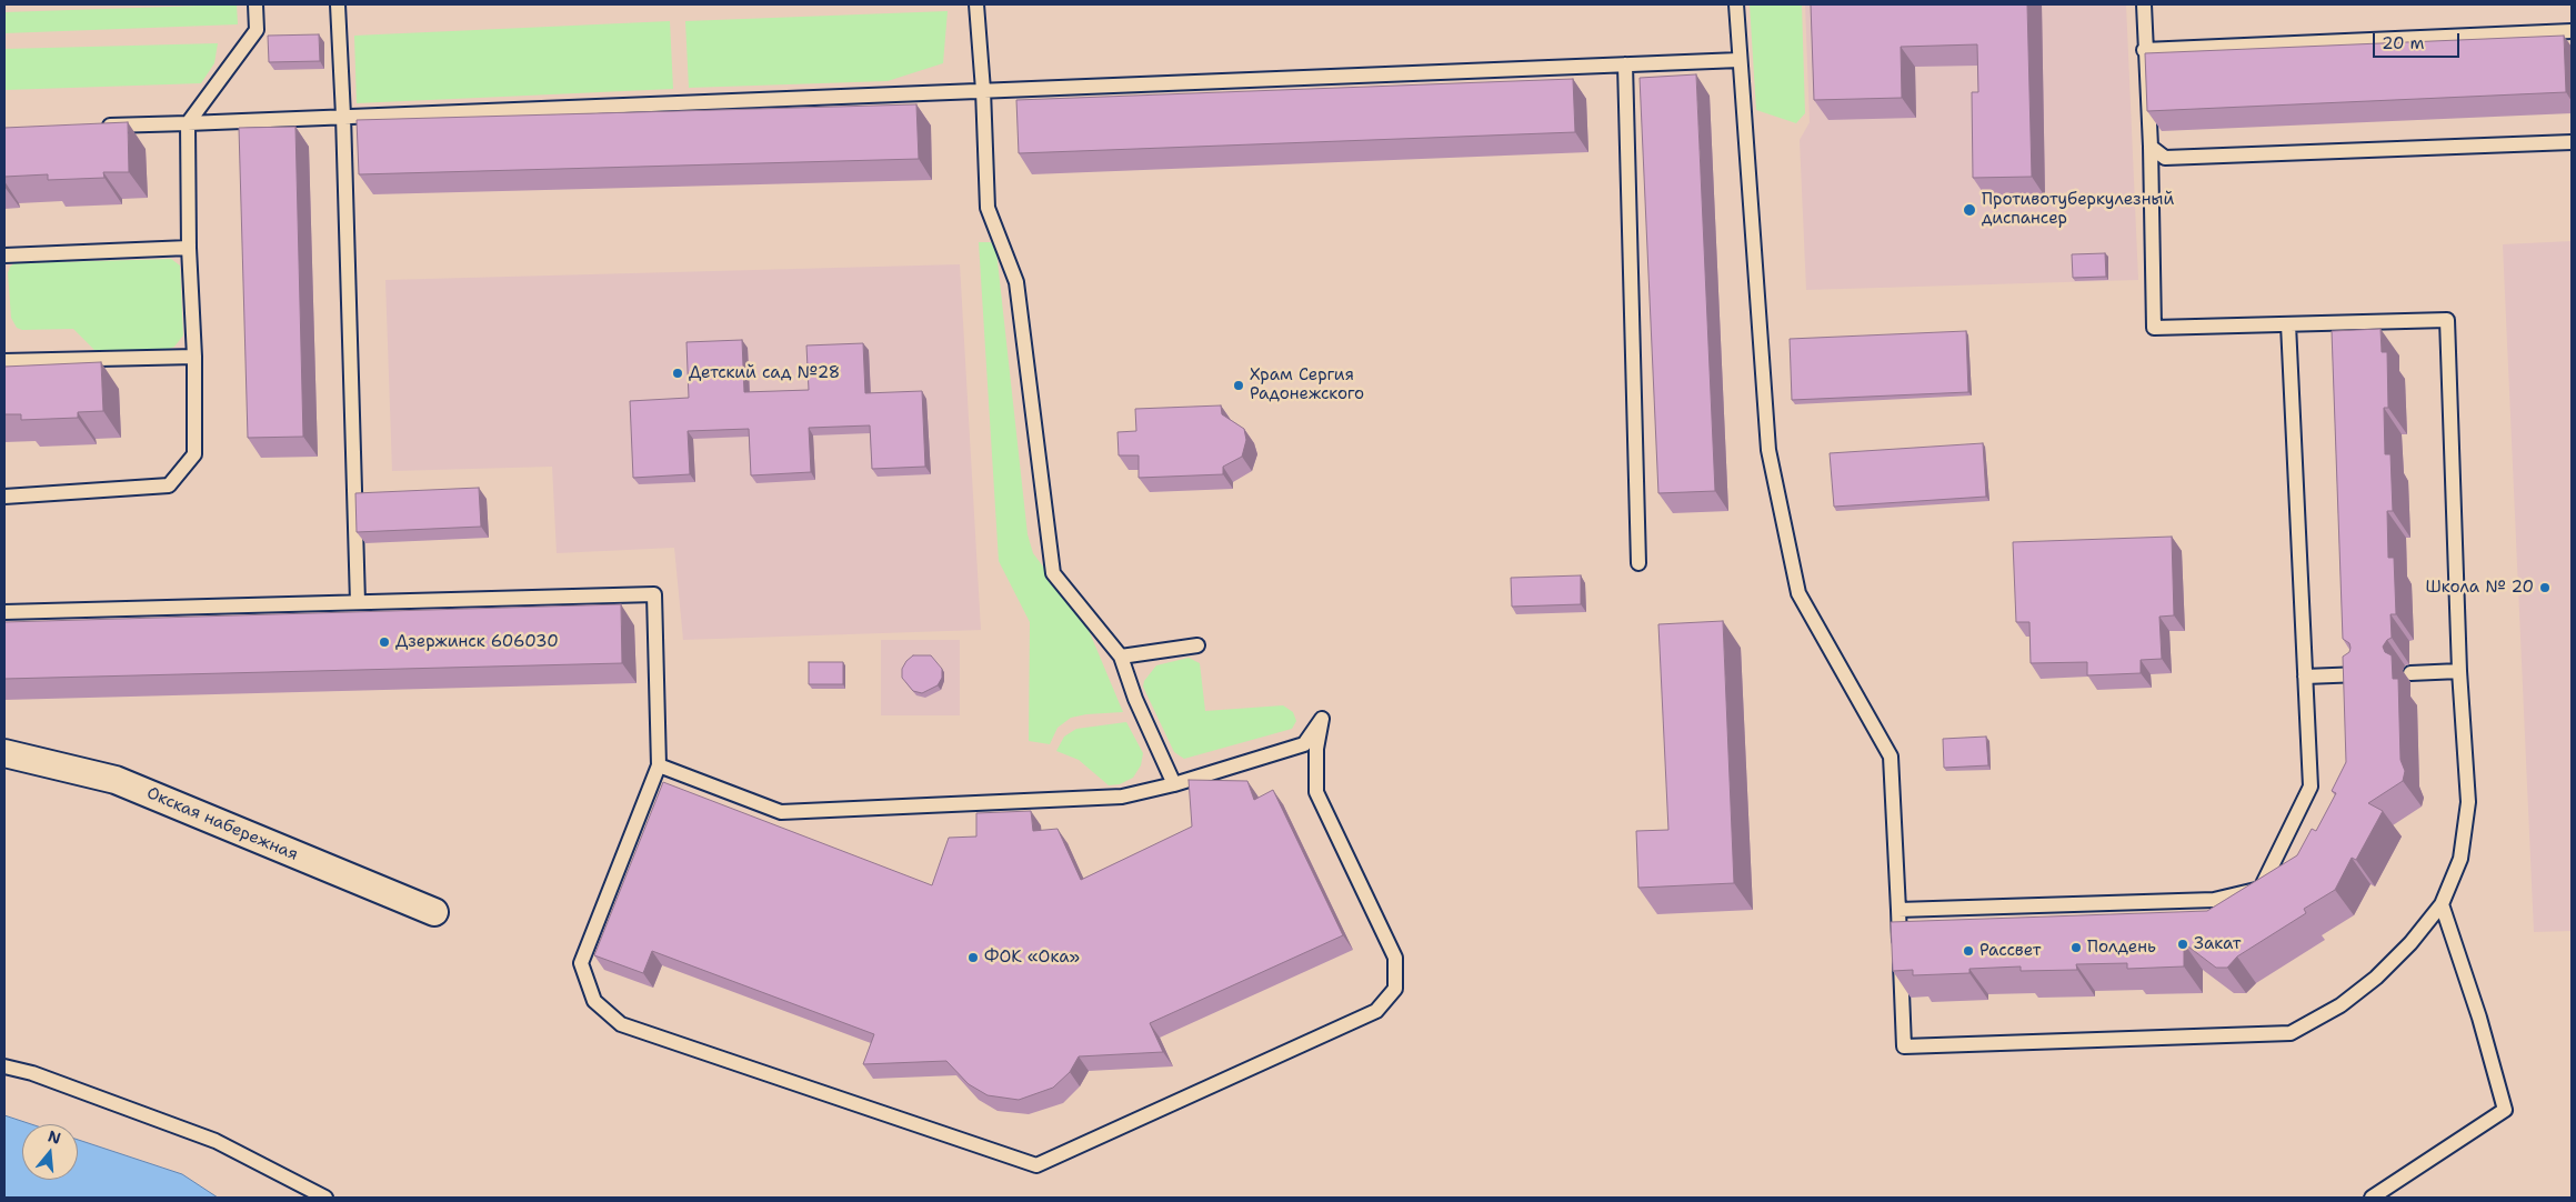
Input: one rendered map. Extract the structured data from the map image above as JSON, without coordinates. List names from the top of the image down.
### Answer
{
  "streets": {
    "street": ["Окская набережная"]
  },
  "places": [
    "Противотуберкулезный диспансер",
    "Детский сад №28",
    "Храм Сергия Радонежского",
    "Школа № 20",
    "Дзержинск 606030",
    "Закат",
    "Полдень",
    "Рассвет",
    "ФОК «Ока»"
  ],
  "scale_bar": "20 m",
  "north": "top"
}
